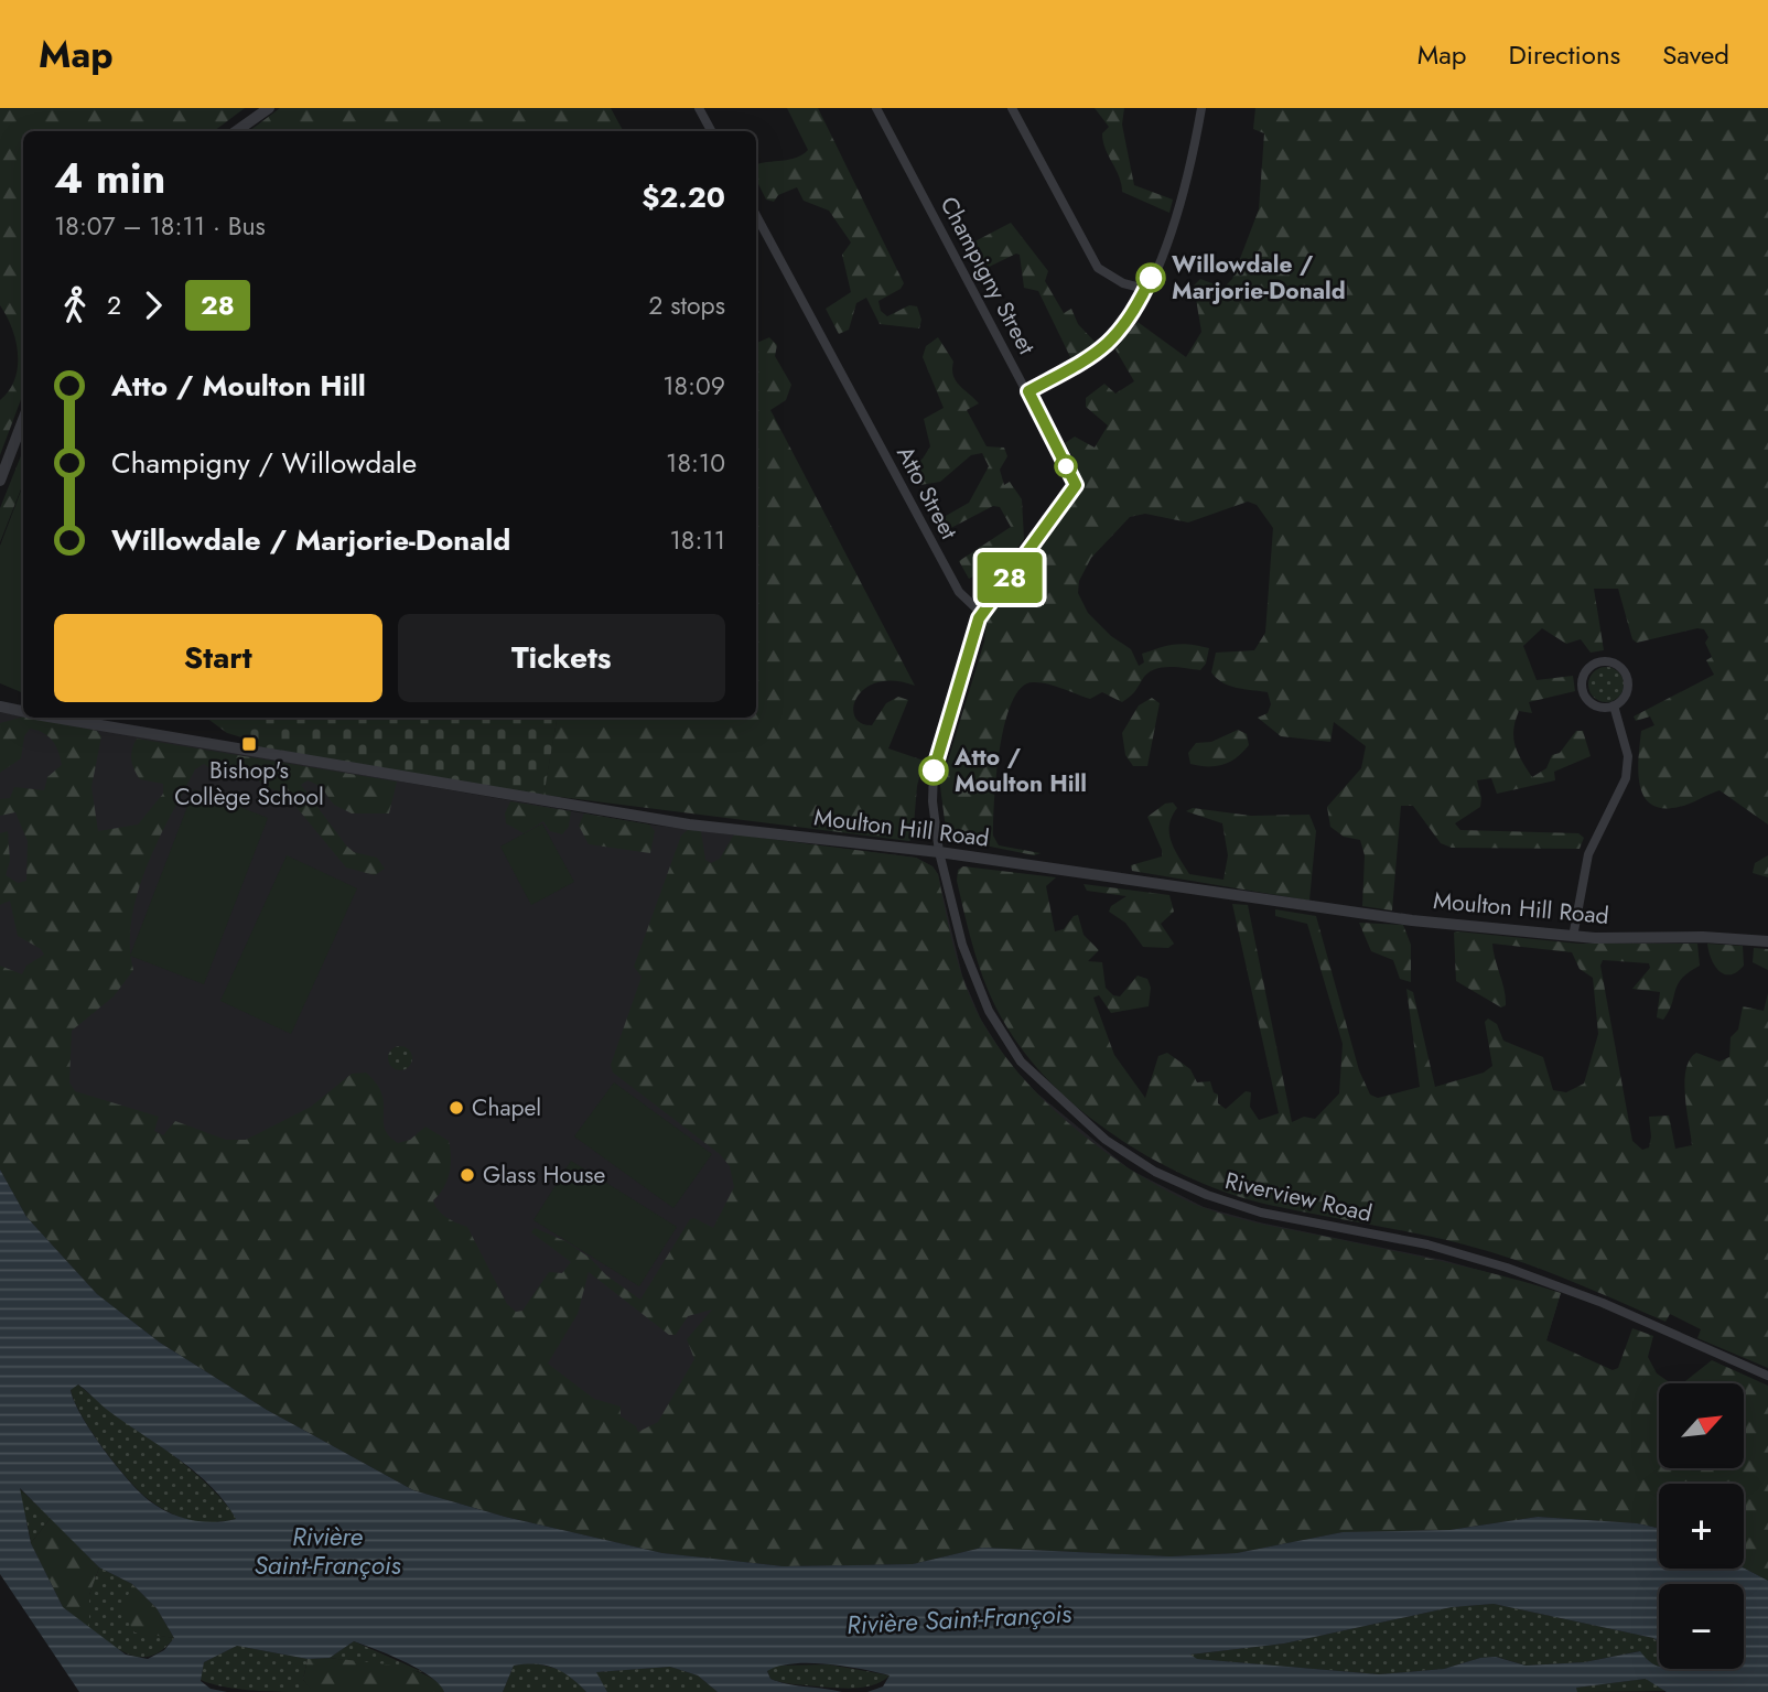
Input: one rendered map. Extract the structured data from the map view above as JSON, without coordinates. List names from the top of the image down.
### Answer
{
  "streets": {
    "street": [
      "Champigny Street",
      "Atto Street",
      "Moulton Hill Road",
      "Riverview Road"
    ]
  },
  "crossings": [
    ["Champigny Street", "Atto Street"],
    ["Moulton Hill Road", "Riverview Road"]
  ],
  "water": ["Rivière Saint-François"],
  "places": {
    "other": [
      "Willowdale / Marjorie-Donald",
      "Atto / Moulton Hill",
      "Chapel",
      "Glass House"
    ],
    "transit": ["Bishop's Collège School"]
  },
  "lines": ["bus line 28"],
  "north": "top right",
  "page": {
    "header": "Map",
    "nav": ["Map", "Directions", "Saved"],
    "on_map": "28",
    "heading": ["4 min", "18:07 – 18:11 · Bus", "$2.20"],
    "legs": ["2", "28", "2 stops"],
    "list": [
      {
        "name": "Atto / Moulton Hill",
        "value": "18:09"
      },
      {
        "name": "Champigny / Willowdale",
        "value": "18:10"
      },
      {
        "name": "Willowdale / Marjorie-Donald",
        "value": "18:11"
      }
    ],
    "buttons": ["Start", "Tickets"],
    "map_buttons": ["+", "−"]
  }
}
